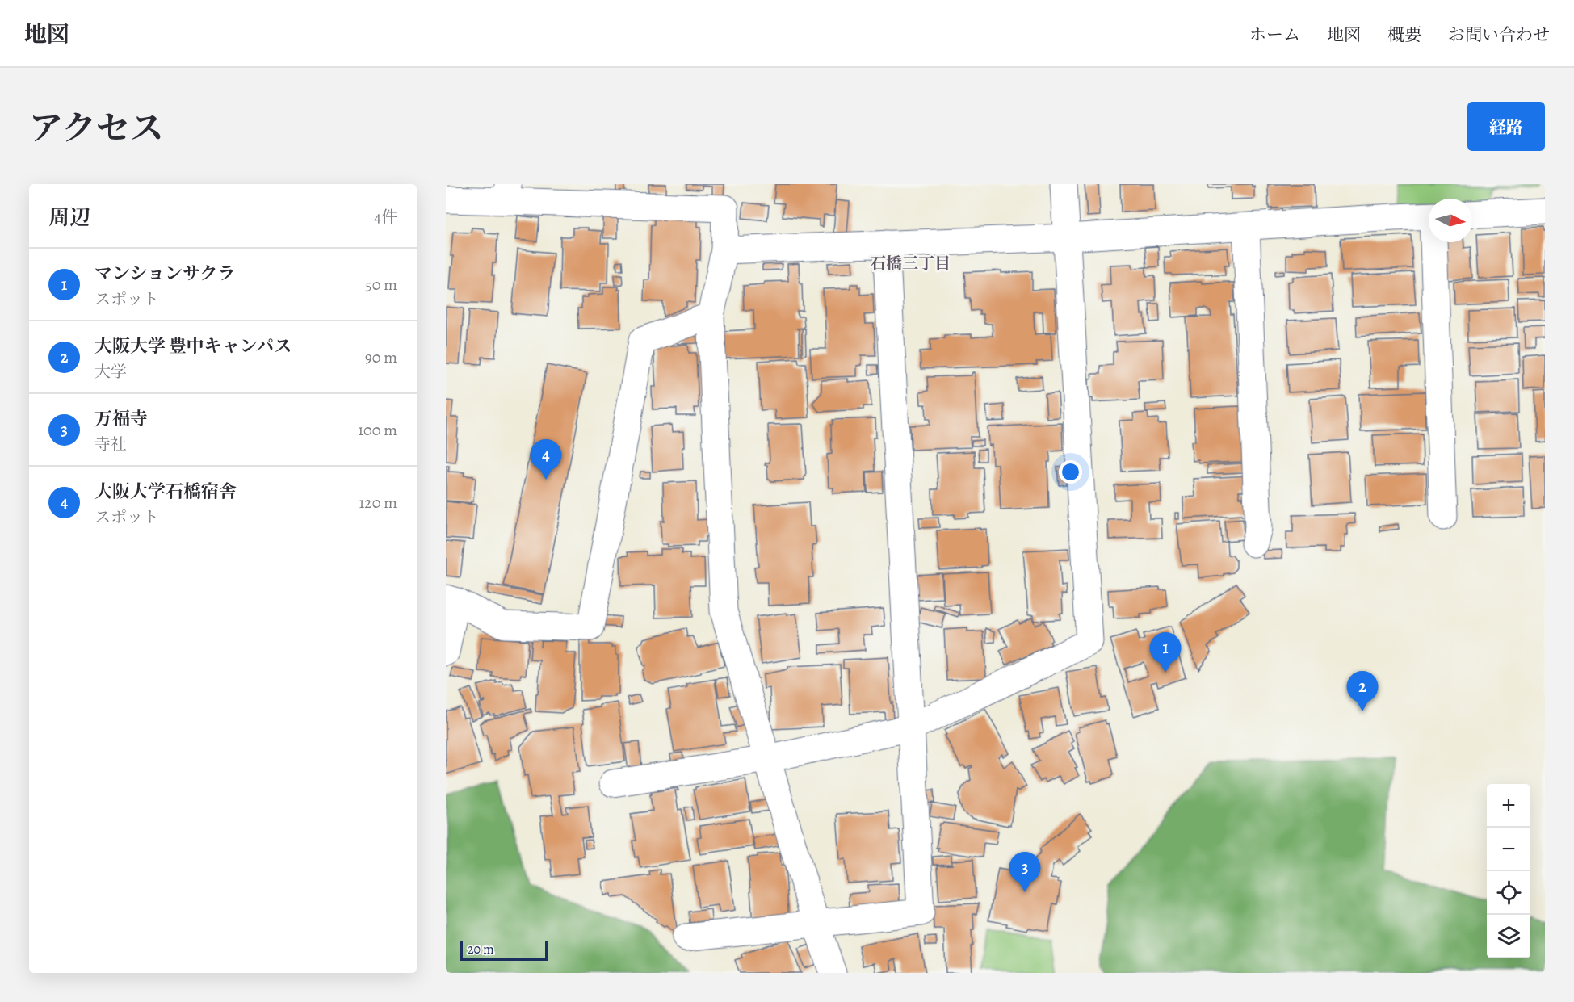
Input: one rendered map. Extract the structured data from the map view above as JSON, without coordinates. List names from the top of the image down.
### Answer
{
  "districts": ["石橋三丁目"],
  "scale_bar": "20 m",
  "north": "right",
  "page": {
    "header": "地図",
    "nav": [
      "ホーム",
      "地図",
      "概要",
      "お問い合わせ"
    ],
    "title": "アクセス",
    "buttons": "経路",
    "heading": ["周辺", "4件"],
    "list": [
      {
        "mark": "1",
        "name": "マンションサクラ",
        "note": "スポット",
        "value": "50 m"
      },
      {
        "mark": "2",
        "name": "大阪大学 豊中キャンパス",
        "note": "大学",
        "value": "90 m"
      },
      {
        "mark": "3",
        "name": "万福寺",
        "note": "寺社",
        "value": "100 m"
      },
      {
        "mark": "4",
        "name": "大阪大学石橋宿舎",
        "note": "スポット",
        "value": "120 m"
      }
    ],
    "pins": [
      "4",
      "1",
      "2",
      "3"
    ],
    "map_buttons": ["+", "−"],
    "scale": "20 m"
  }
}
